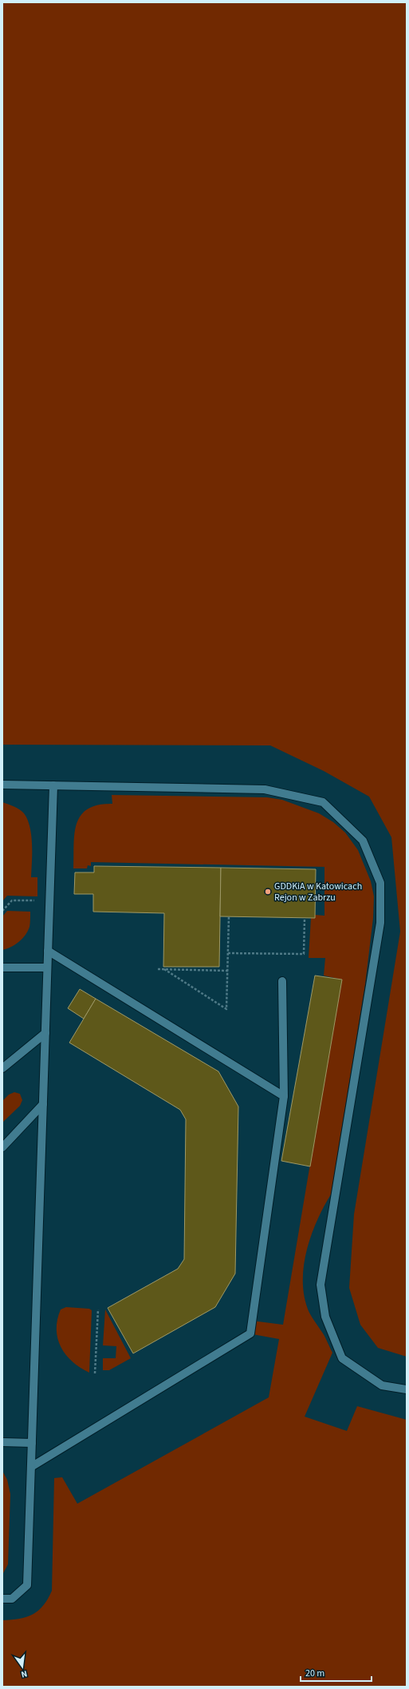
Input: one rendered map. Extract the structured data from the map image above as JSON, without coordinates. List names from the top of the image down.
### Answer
{
  "places": ["GDDKiA w Katowicach Rejon w Zabrzu"],
  "scale_bar": "20 m",
  "north": "bottom"
}
